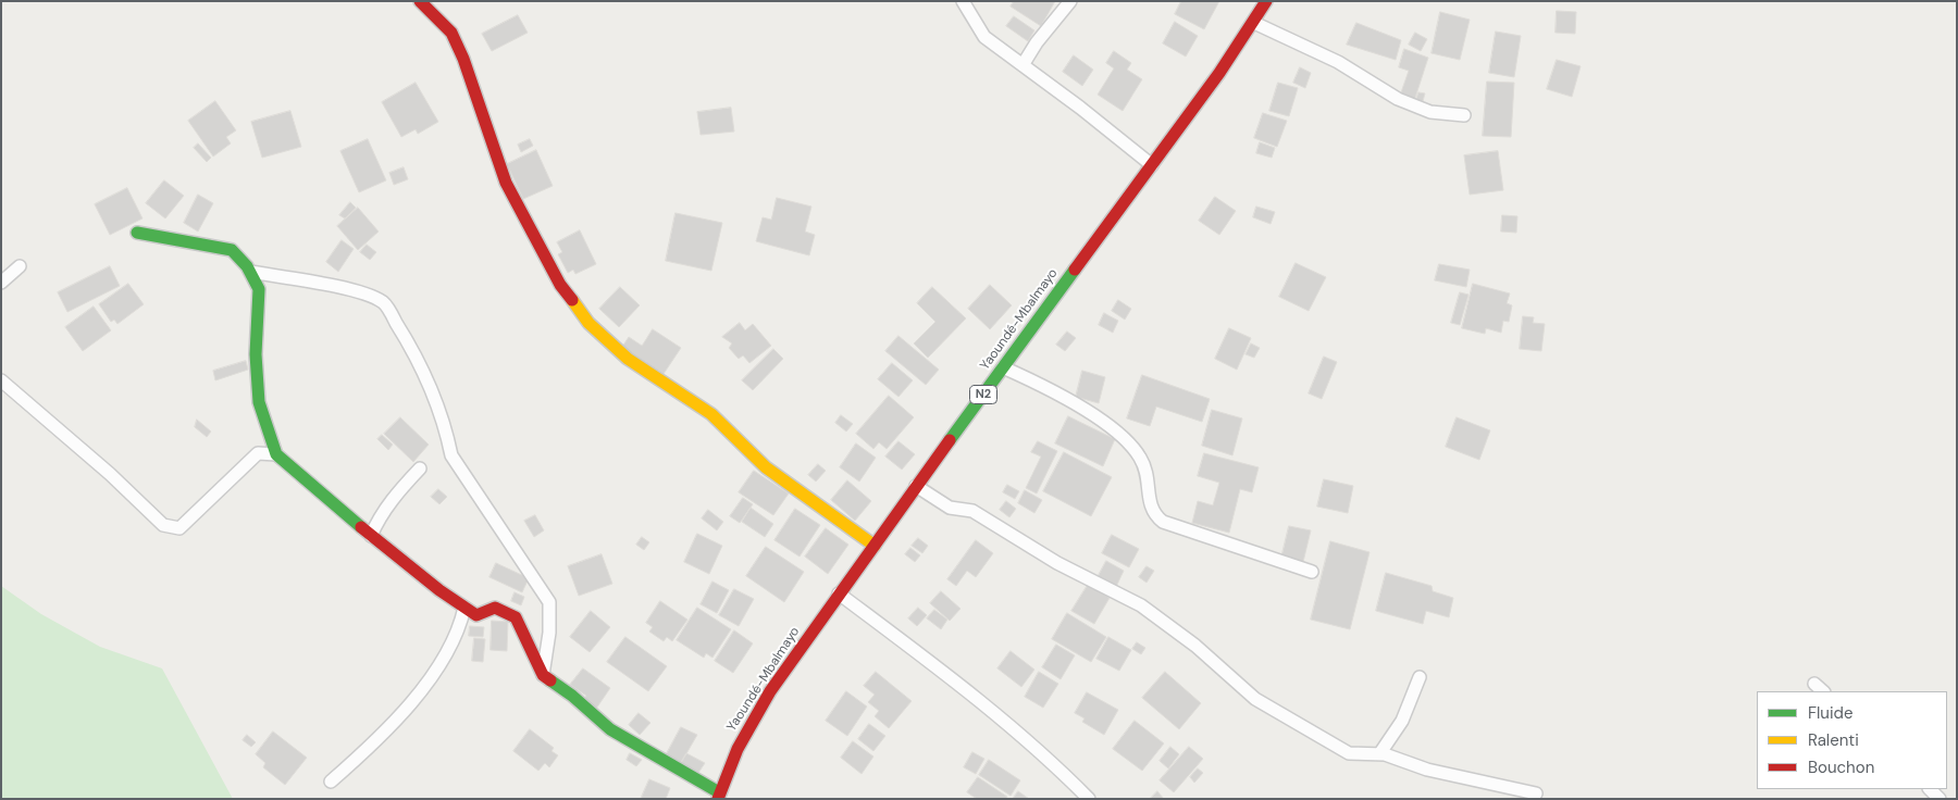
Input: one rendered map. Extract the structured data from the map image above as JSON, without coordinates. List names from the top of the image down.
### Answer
{
  "streets": {
    "main road": ["Yaoundé-Mbalmayo", "N2"]
  },
  "legend": ["Fluide", "Ralenti", "Bouchon"]
}
